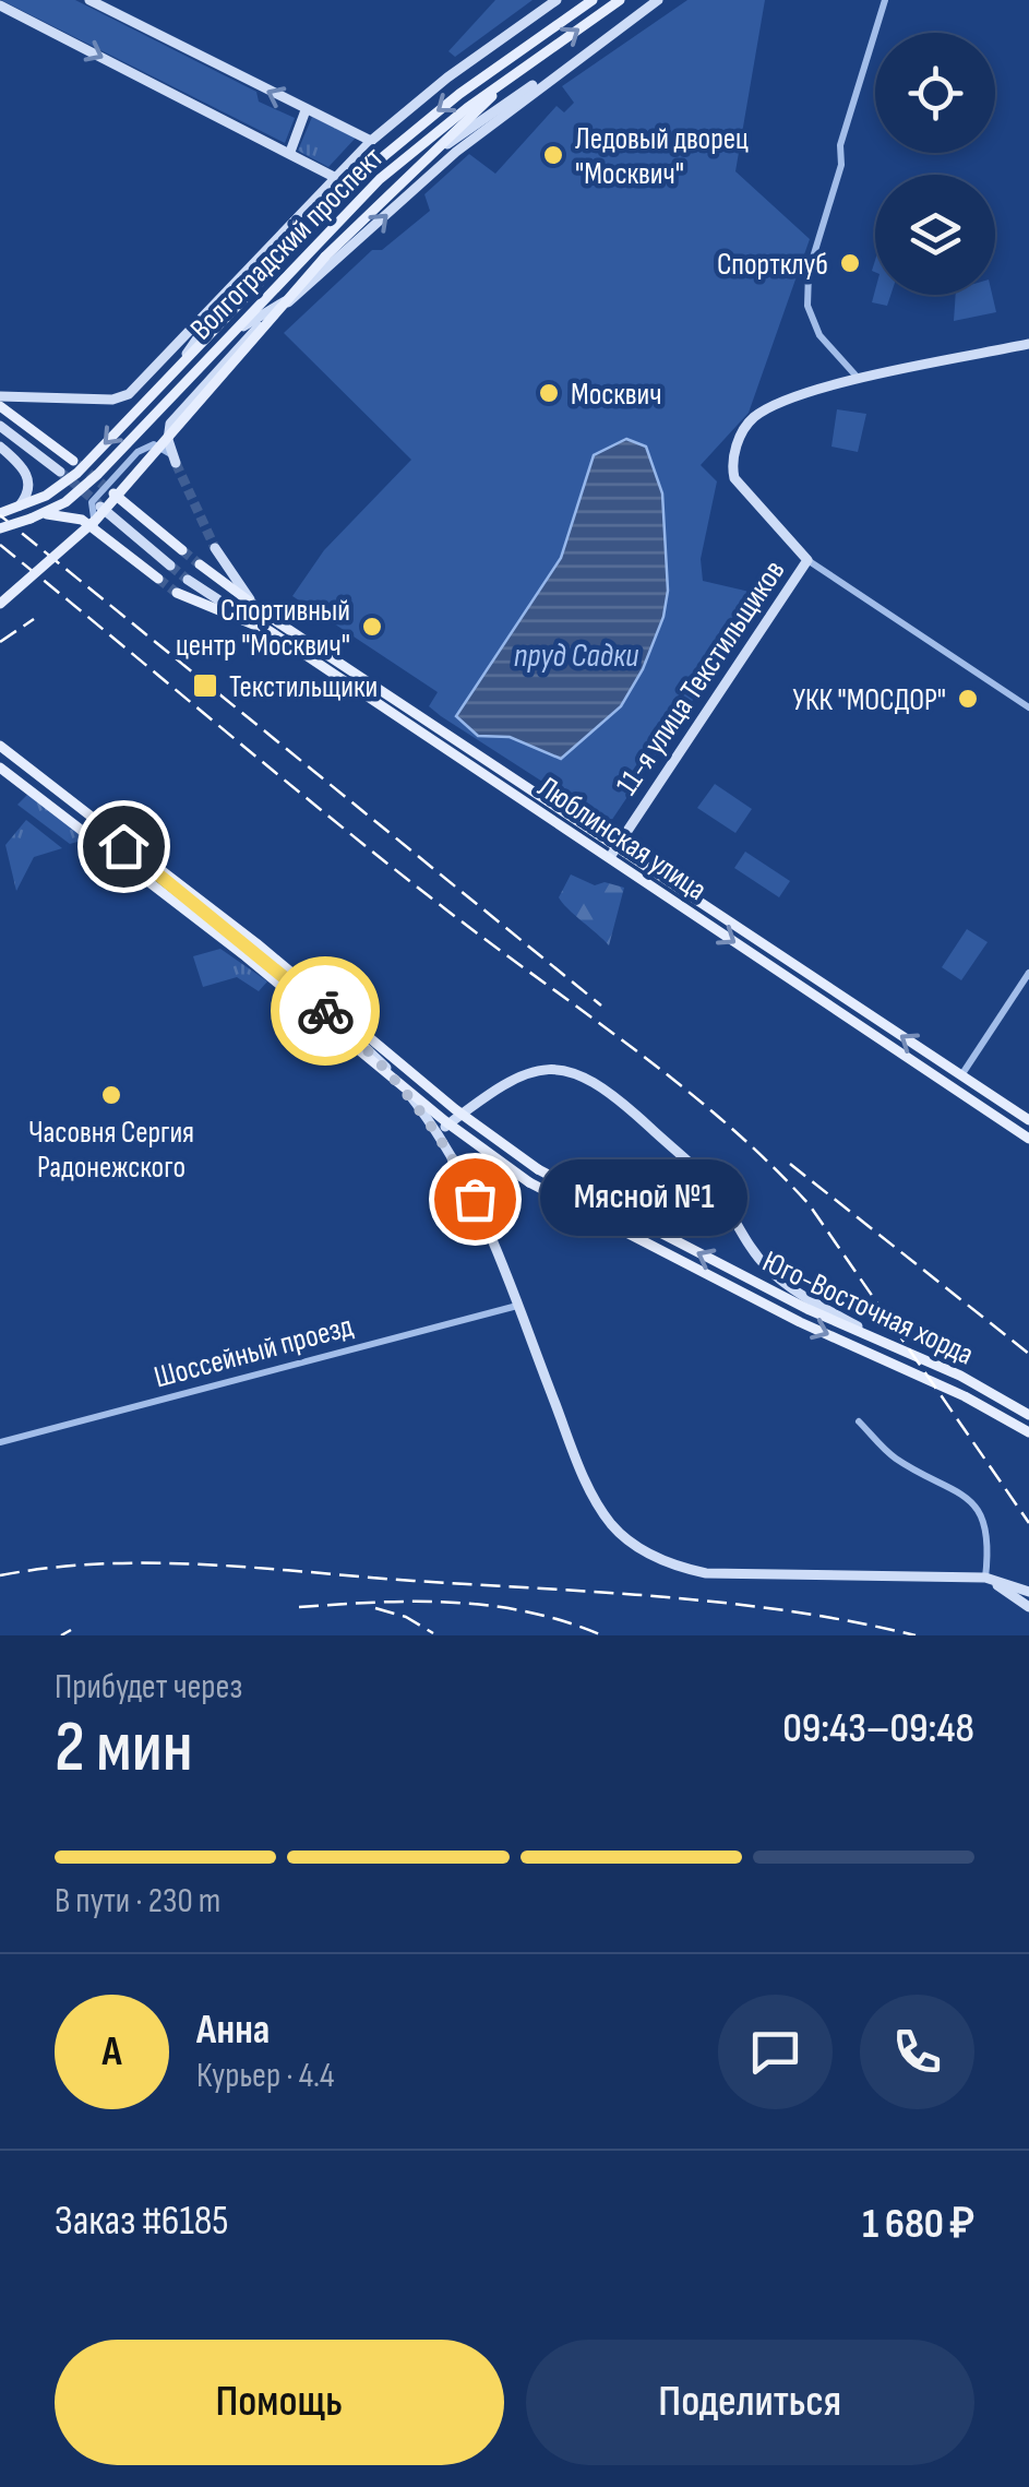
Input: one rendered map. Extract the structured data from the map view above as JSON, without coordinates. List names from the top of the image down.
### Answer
{
  "streets": {
    "main road": [
      "Волгоградский проспект",
      "11-я улица Текстильщиков",
      "Люблинская улица",
      "Юго-Восточная хорда"
    ],
    "street": ["Шоссейный проезд"]
  },
  "crossings": [
    ["11-я улица Текстильщиков", "Люблинская улица"]
  ],
  "water": ["пруд Садки"],
  "places": {
    "other": [
      "Ледовый дворец \"Москвич\"",
      "Спортклуб",
      "Москвич",
      "Спортивный центр \"Москвич\"",
      "УКК \"МОСДОР\"",
      "Часовня Сергия Радонежского",
      "Мясной №1"
    ],
    "transit": ["Текстильщики"]
  },
  "page": {
    "bubble": "Мясной №1",
    "heading": ["2 мин", "Прибудет через", "09:43–09:48"],
    "panel": [
      "Анна",
      "Курьер · 4.4",
      "Заказ #6185",
      "1 680 ₽"
    ],
    "bar": "В пути · 230 m",
    "round": "А",
    "buttons": ["Помощь", "Поделиться"]
  }
}
